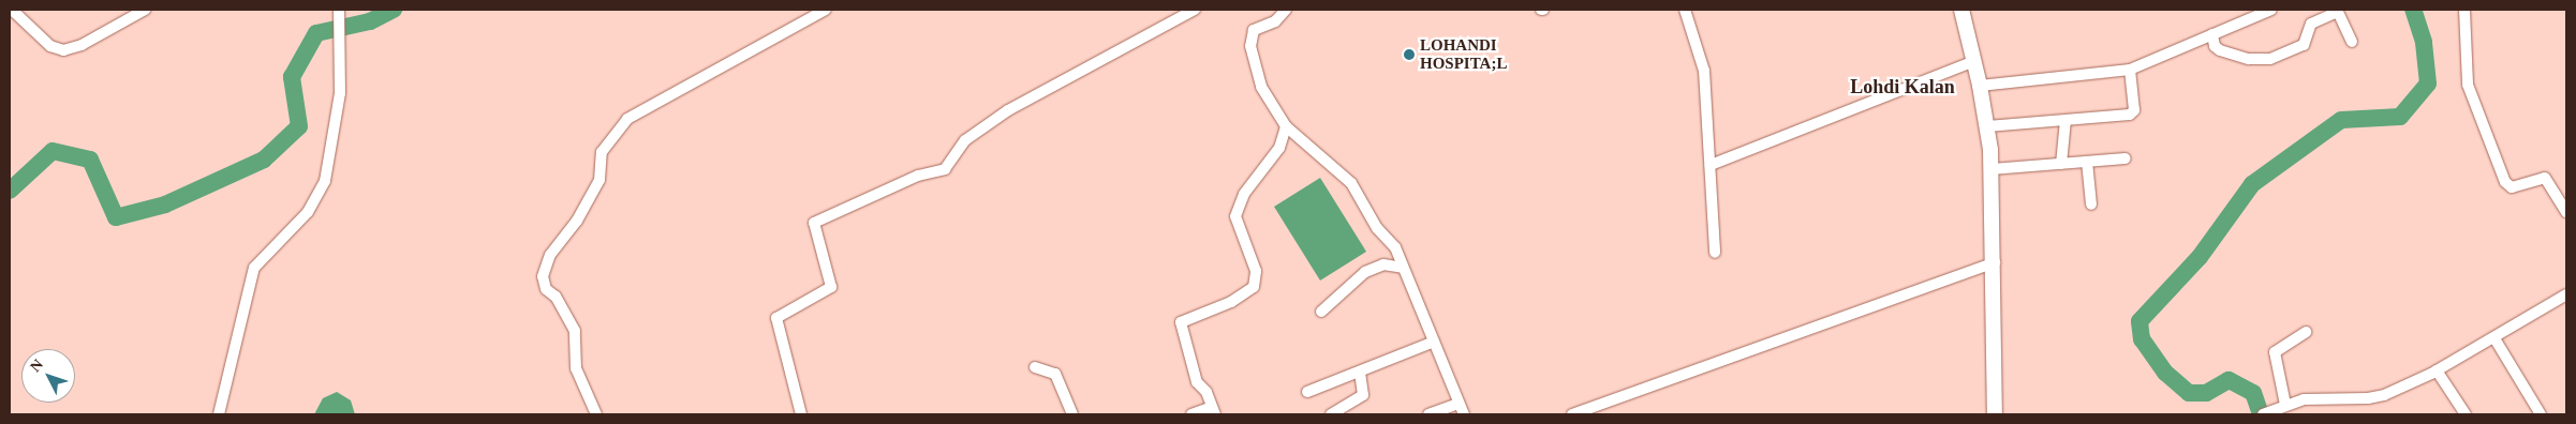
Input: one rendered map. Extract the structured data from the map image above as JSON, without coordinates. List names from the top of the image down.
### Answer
{
  "districts": ["Lohdi Kalan"],
  "places": ["LOHANDI HOSPITA;L"],
  "north": "top left"
}
